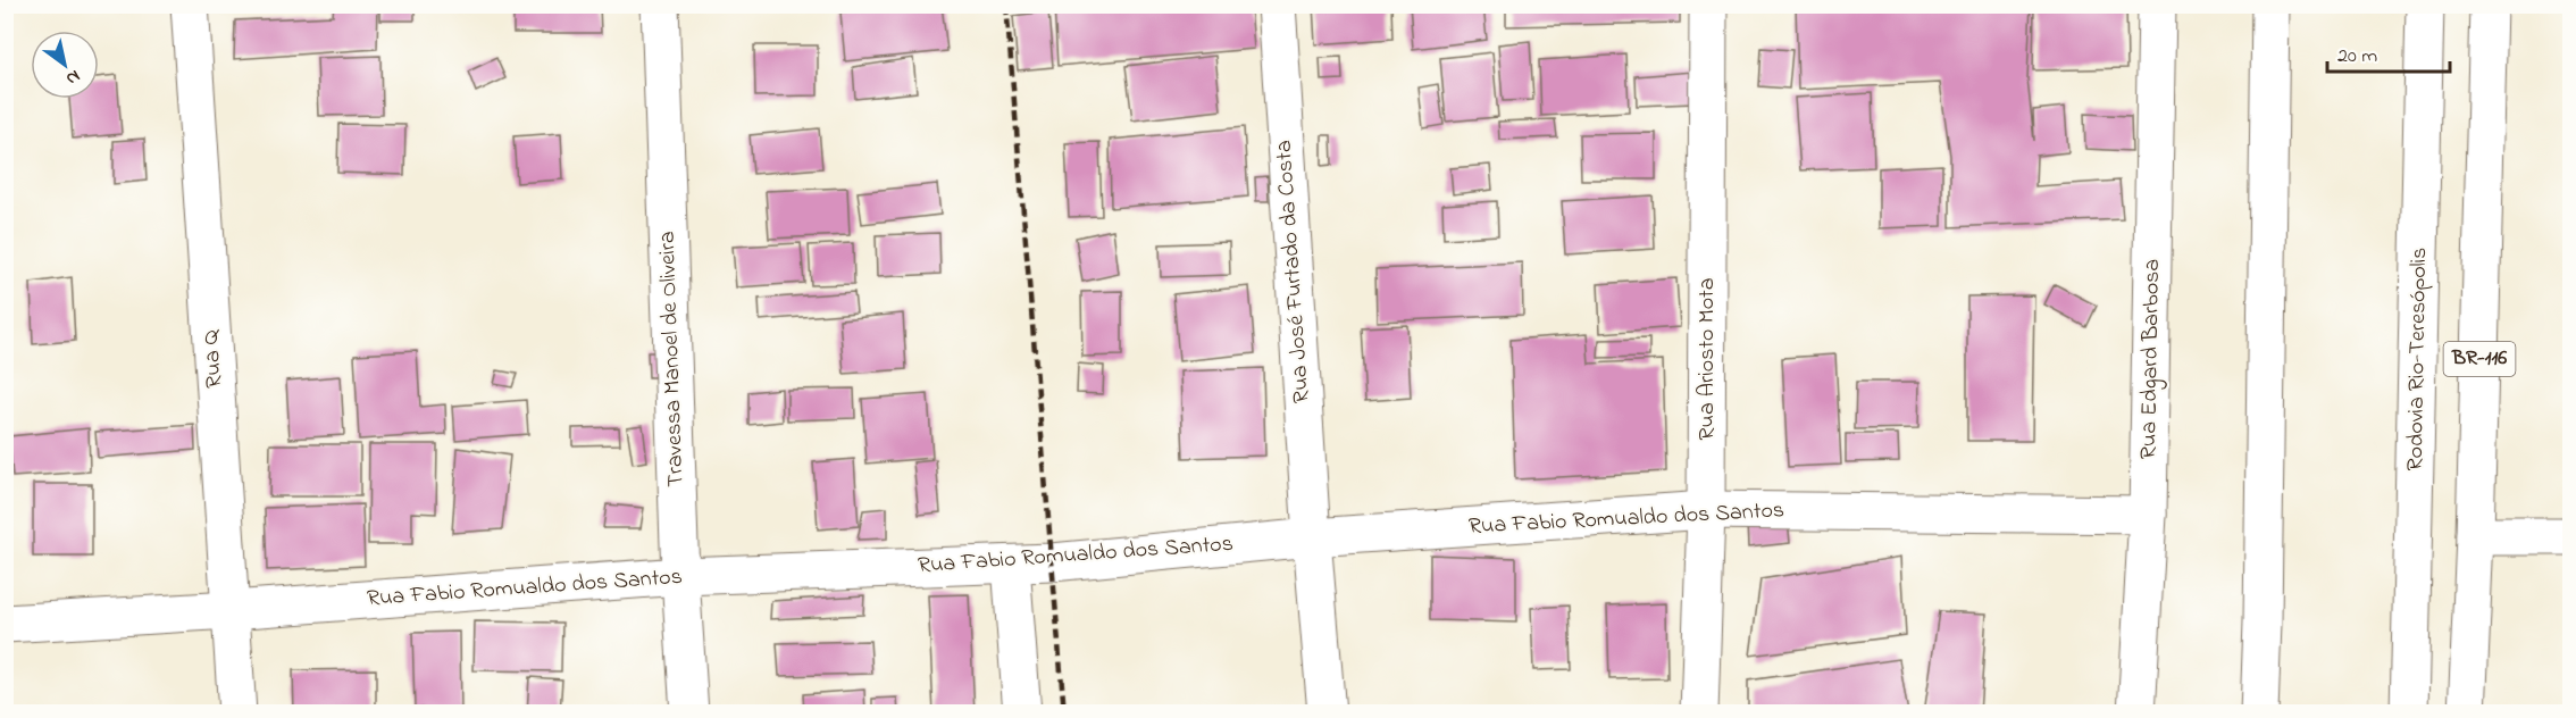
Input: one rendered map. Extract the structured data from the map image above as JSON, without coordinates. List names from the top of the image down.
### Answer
{
  "streets": {
    "main road": [
      "Rua José Furtado da Costa",
      "Rua Q",
      "Travessa Manoel de Oliveira",
      "Rua Ariosto Mota",
      "Rua Edgard Barbosa",
      "Rodovia Rio-Teresópolis",
      "BR-116",
      "Rua Fabio Romualdo dos Santos"
    ]
  },
  "crossings": [
    ["Rua José Furtado da Costa", "Rua Fabio Romualdo dos Santos"],
    ["Rua Q", "Rua Fabio Romualdo dos Santos"],
    ["Travessa Manoel de Oliveira", "Rua Fabio Romualdo dos Santos"],
    ["Rua Ariosto Mota", "Rua Fabio Romualdo dos Santos"],
    ["Rua Edgard Barbosa", "Rua Fabio Romualdo dos Santos"]
  ],
  "scale_bar": "20 m",
  "north": "bottom right"
}
